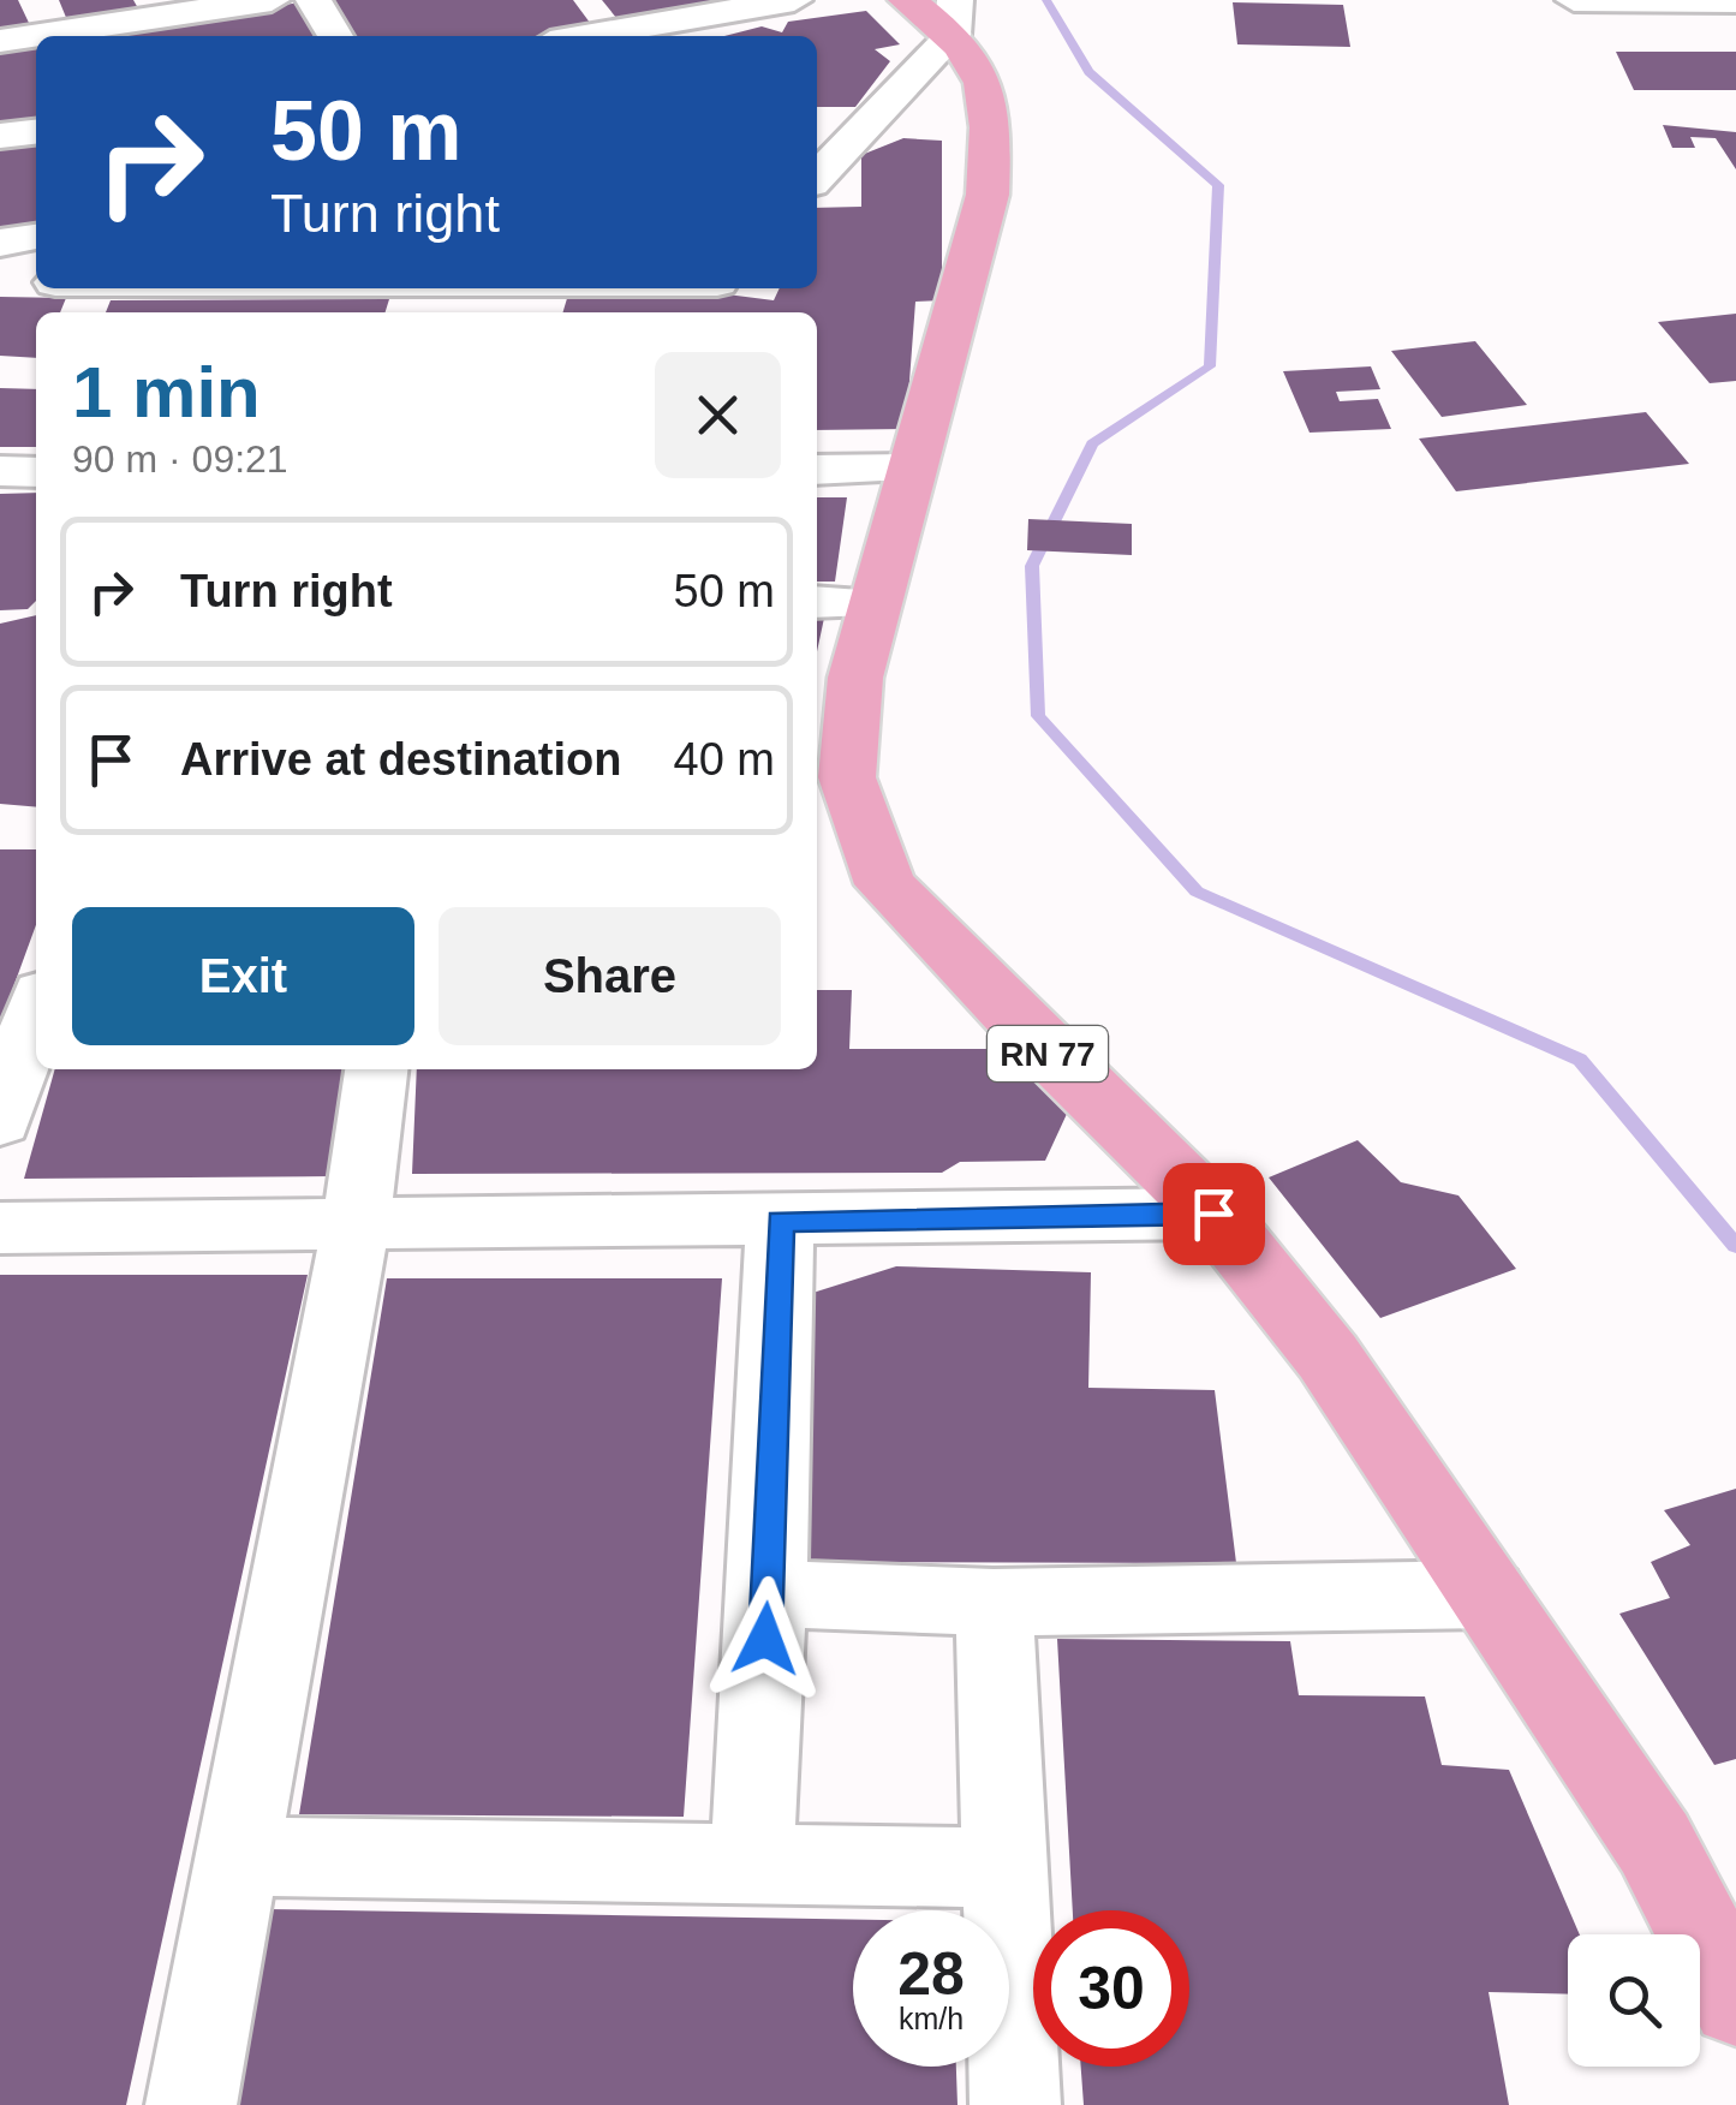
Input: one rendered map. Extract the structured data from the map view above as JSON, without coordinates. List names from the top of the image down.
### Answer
{
  "streets": {
    "main road": ["RN 77"]
  },
  "page": {
    "turn": ["50 m", "Turn right"],
    "heading": ["1 min", "90 m · 09:21"],
    "list": [
      {
        "name": "Turn right",
        "value": "50 m"
      },
      {
        "name": "Arrive at destination",
        "value": "40 m"
      }
    ],
    "buttons": ["Exit", "Share"],
    "speed": "28 km/h",
    "limit": "30"
  }
}
